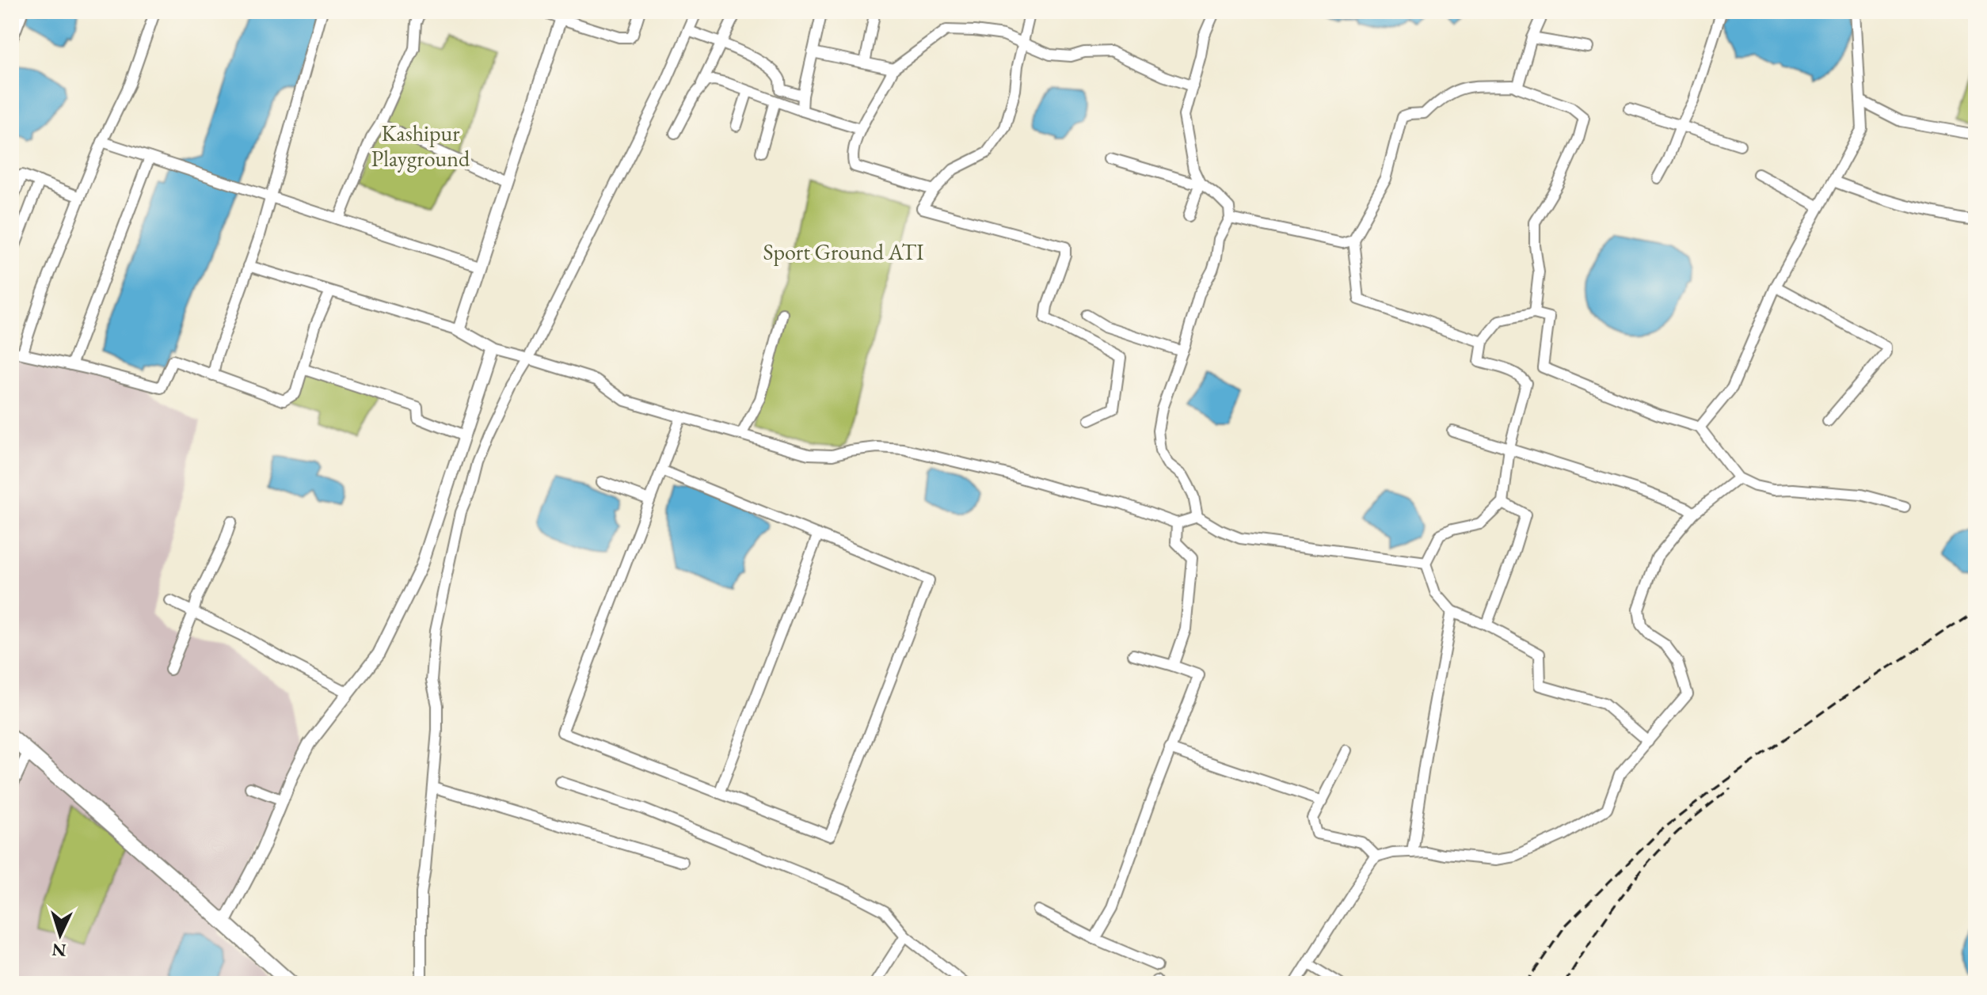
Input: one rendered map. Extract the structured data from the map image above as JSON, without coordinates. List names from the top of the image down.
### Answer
{
  "parks": ["Kashipur Playground", "Sport Ground ATI"],
  "north": "bottom"
}
